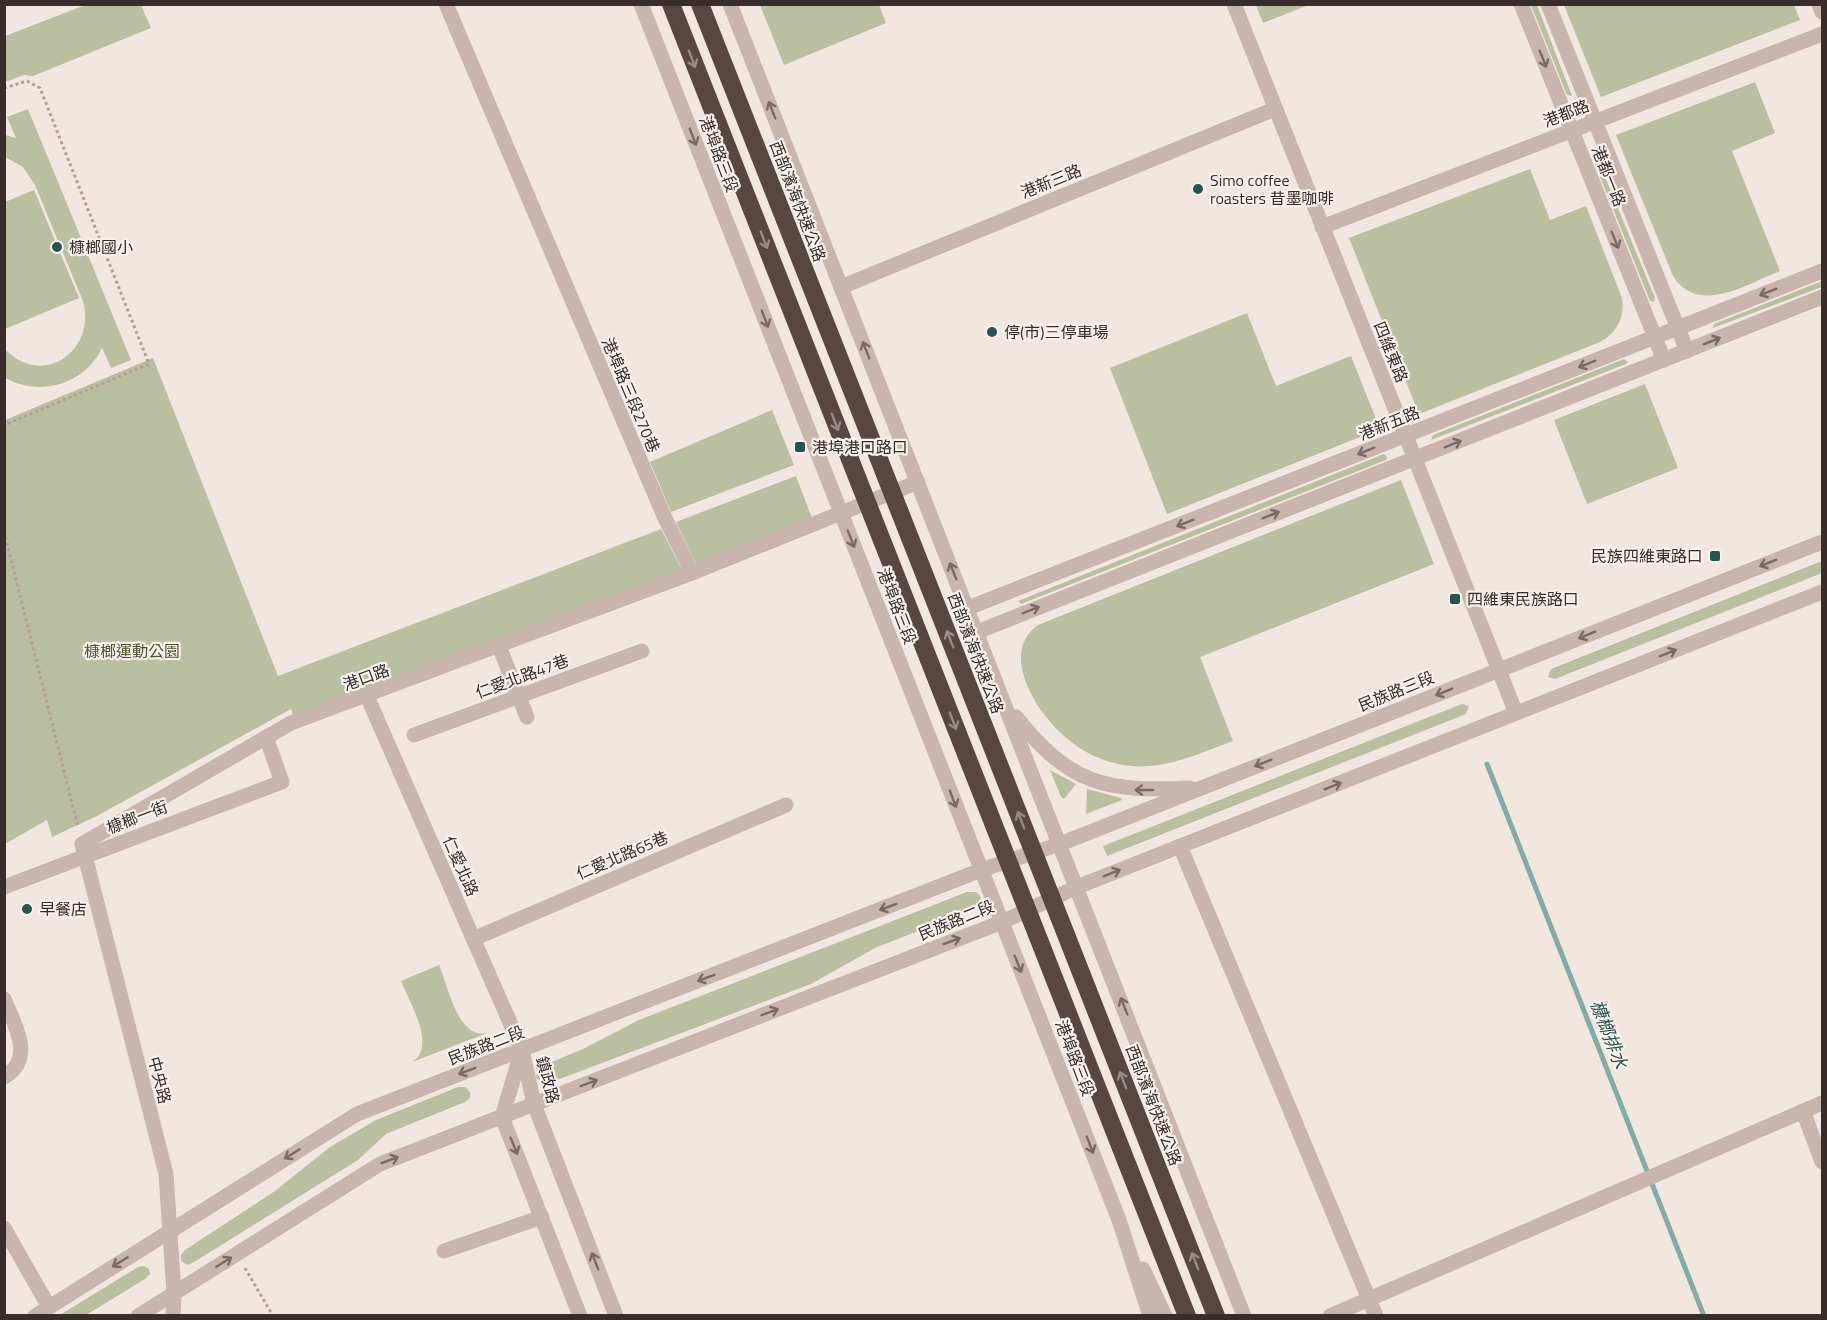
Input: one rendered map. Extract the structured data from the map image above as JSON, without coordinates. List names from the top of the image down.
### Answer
{
  "streets": {
    "highway": ["西部濱海快速公路"],
    "street": [
      "港都路",
      "港埠路三段",
      "港都一路",
      "港新三路",
      "四維東路",
      "港埠路三段270巷",
      "港新五路",
      "仁愛北路47巷",
      "港口路",
      "民族路三段",
      "槺榔一街",
      "仁愛北路65巷",
      "仁愛北路",
      "民族路二段",
      "中央路",
      "鎮政路"
    ]
  },
  "crossings": [
    ["港都路", "港都一路"],
    ["港都路", "四維東路"],
    ["港埠路三段", "民族路三段"],
    ["港埠路三段", "民族路二段"],
    ["港都一路", "港新五路"],
    ["港新三路", "四維東路"],
    ["四維東路", "港新五路"],
    ["四維東路", "民族路三段"],
    ["港埠路三段270巷", "港口路"],
    ["港口路", "槺榔一街"],
    ["港口路", "仁愛北路"],
    ["港口路", "中央路"],
    ["民族路三段", "民族路二段"],
    ["槺榔一街", "中央路"],
    ["仁愛北路65巷", "仁愛北路"],
    ["仁愛北路", "民族路二段"],
    ["仁愛北路", "鎮政路"],
    ["民族路二段", "中央路"],
    ["民族路二段", "鎮政路"]
  ],
  "water": ["槺榔排水"],
  "parks": ["槺榔運動公園"],
  "places": {
    "other": [
      "Simo coffee roasters 昔墨咖啡",
      "槺榔國小",
      "停(市)三停車場",
      "早餐店"
    ],
    "transit": ["港埠港口路口", "民族四維東路口", "四維東民族路口"]
  }
}
